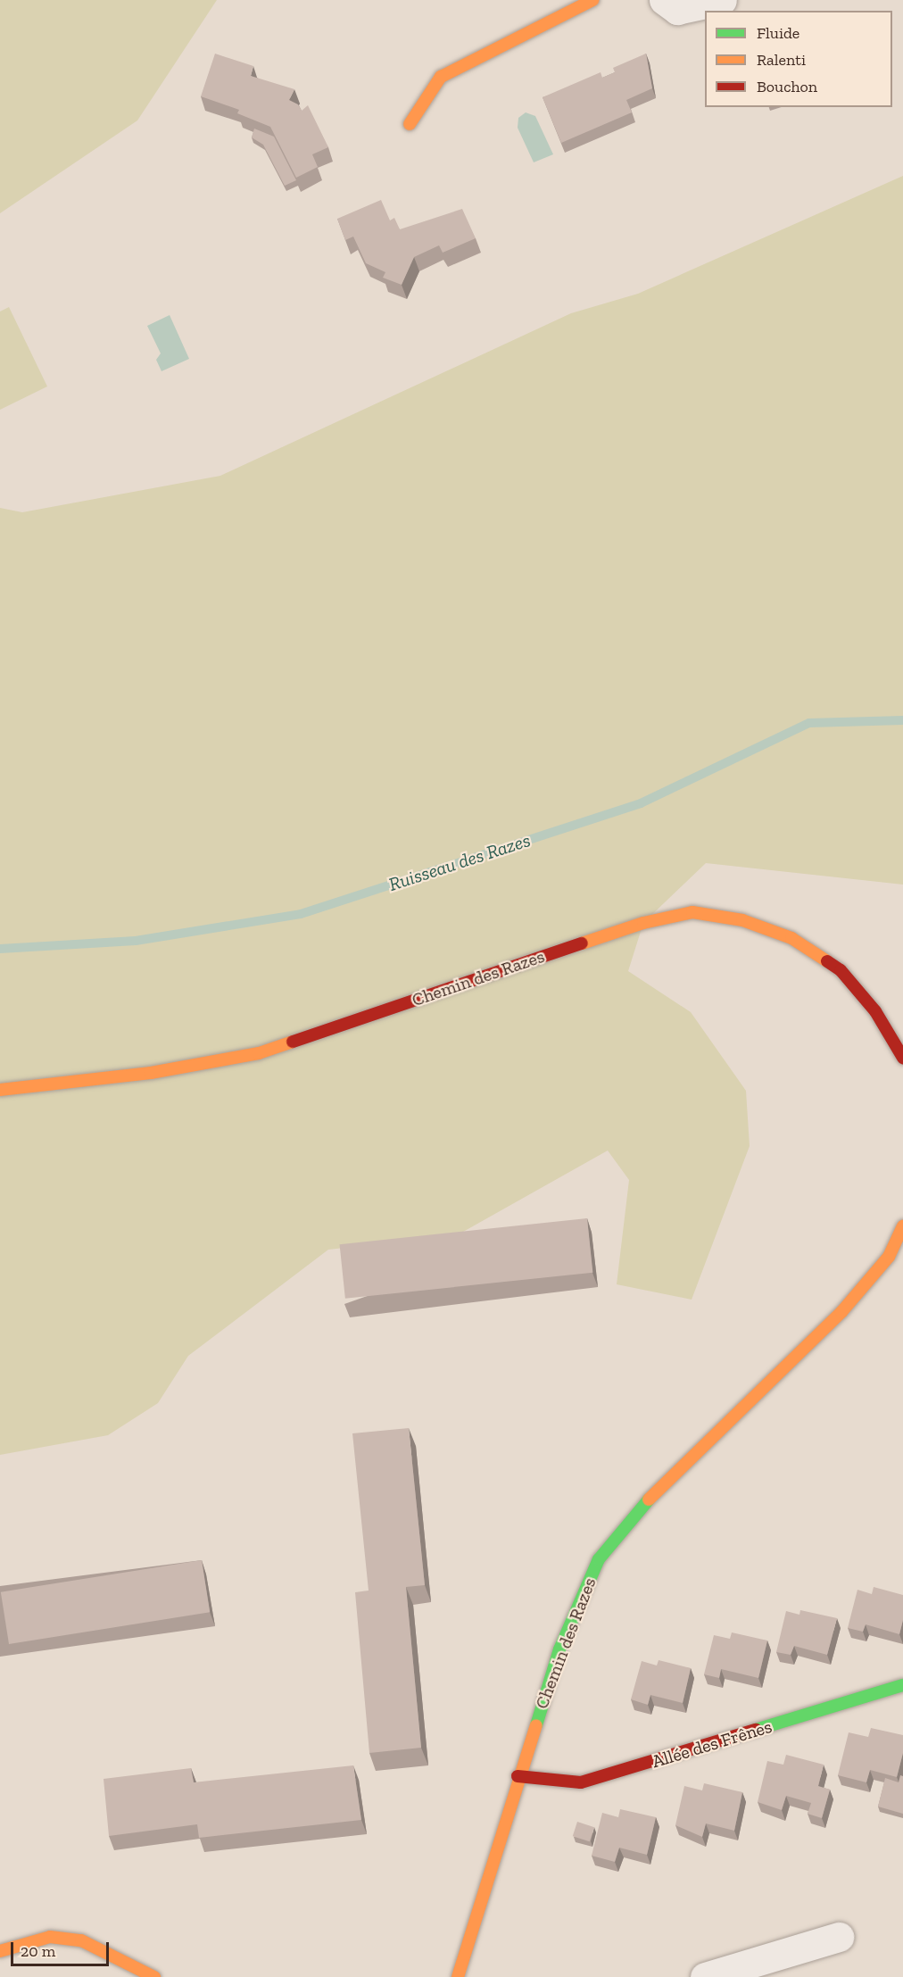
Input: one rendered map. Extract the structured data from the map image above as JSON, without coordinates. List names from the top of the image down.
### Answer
{
  "streets": {
    "street": ["Chemin des Razes", "Allée des Frênes"]
  },
  "crossings": [
    ["Chemin des Razes", "Allée des Frênes"]
  ],
  "water": ["Ruisseau des Razes"],
  "legend": ["Fluide", "Ralenti", "Bouchon"],
  "scale_bar": "20 m"
}
